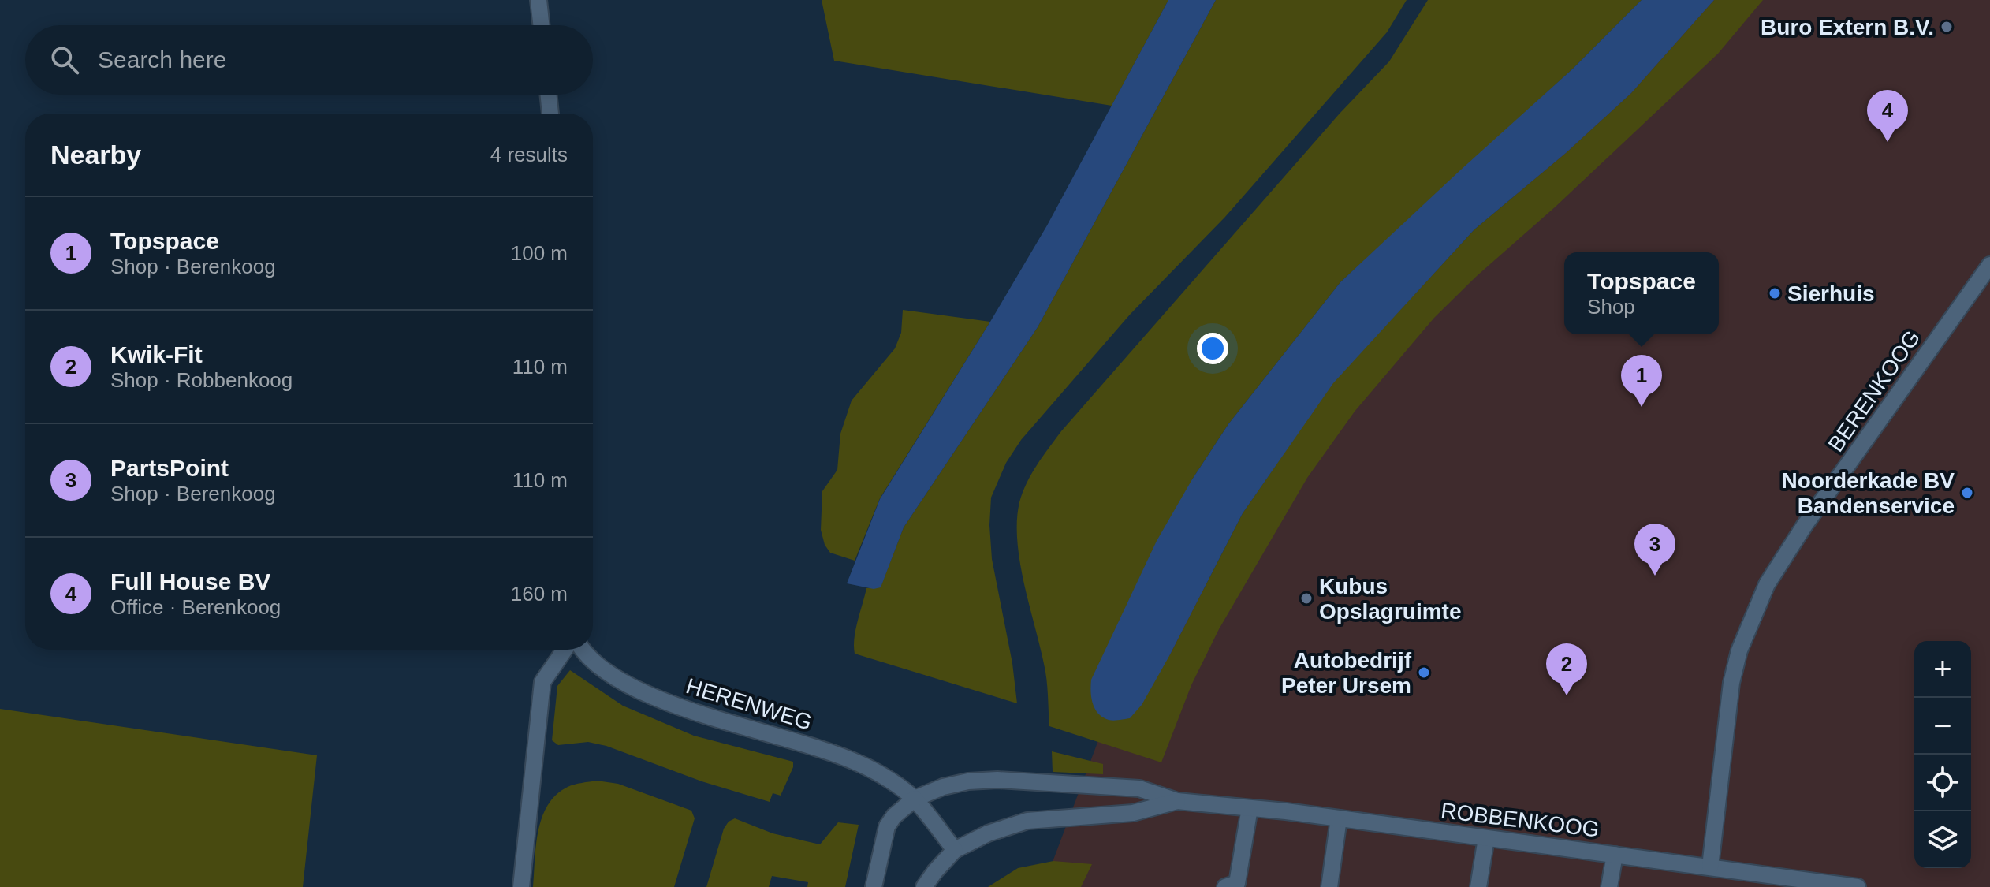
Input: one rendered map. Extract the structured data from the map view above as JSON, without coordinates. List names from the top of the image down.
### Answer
{
  "streets": {
    "street": ["BERENKOOG", "HERENWEG", "ROBBENKOOG"]
  },
  "crossings": [
    ["BERENKOOG", "ROBBENKOOG"],
    ["HERENWEG", "ROBBENKOOG"]
  ],
  "places": [
    "Buro Extern B.V.",
    "Sierhuis",
    "Noorderkade BV Bandenservice",
    "Kubus Opslagruimte",
    "Autobedrijf Peter Ursem"
  ],
  "page": {
    "search": "Search here",
    "pins": [
      "4",
      "1",
      "3",
      "2"
    ],
    "heading": ["Nearby", "4 results"],
    "list": [
      {
        "mark": "1",
        "name": "Topspace",
        "note": "Shop · Berenkoog",
        "value": "100 m"
      },
      {
        "mark": "2",
        "name": "Kwik-Fit",
        "note": "Shop · Robbenkoog",
        "value": "110 m"
      },
      {
        "mark": "3",
        "name": "PartsPoint",
        "note": "Shop · Berenkoog",
        "value": "110 m"
      },
      {
        "mark": "4",
        "name": "Full House BV",
        "note": "Office · Berenkoog",
        "value": "160 m"
      }
    ],
    "popup": ["Topspace", "Shop"],
    "map_buttons": ["+", "−"]
  }
}
